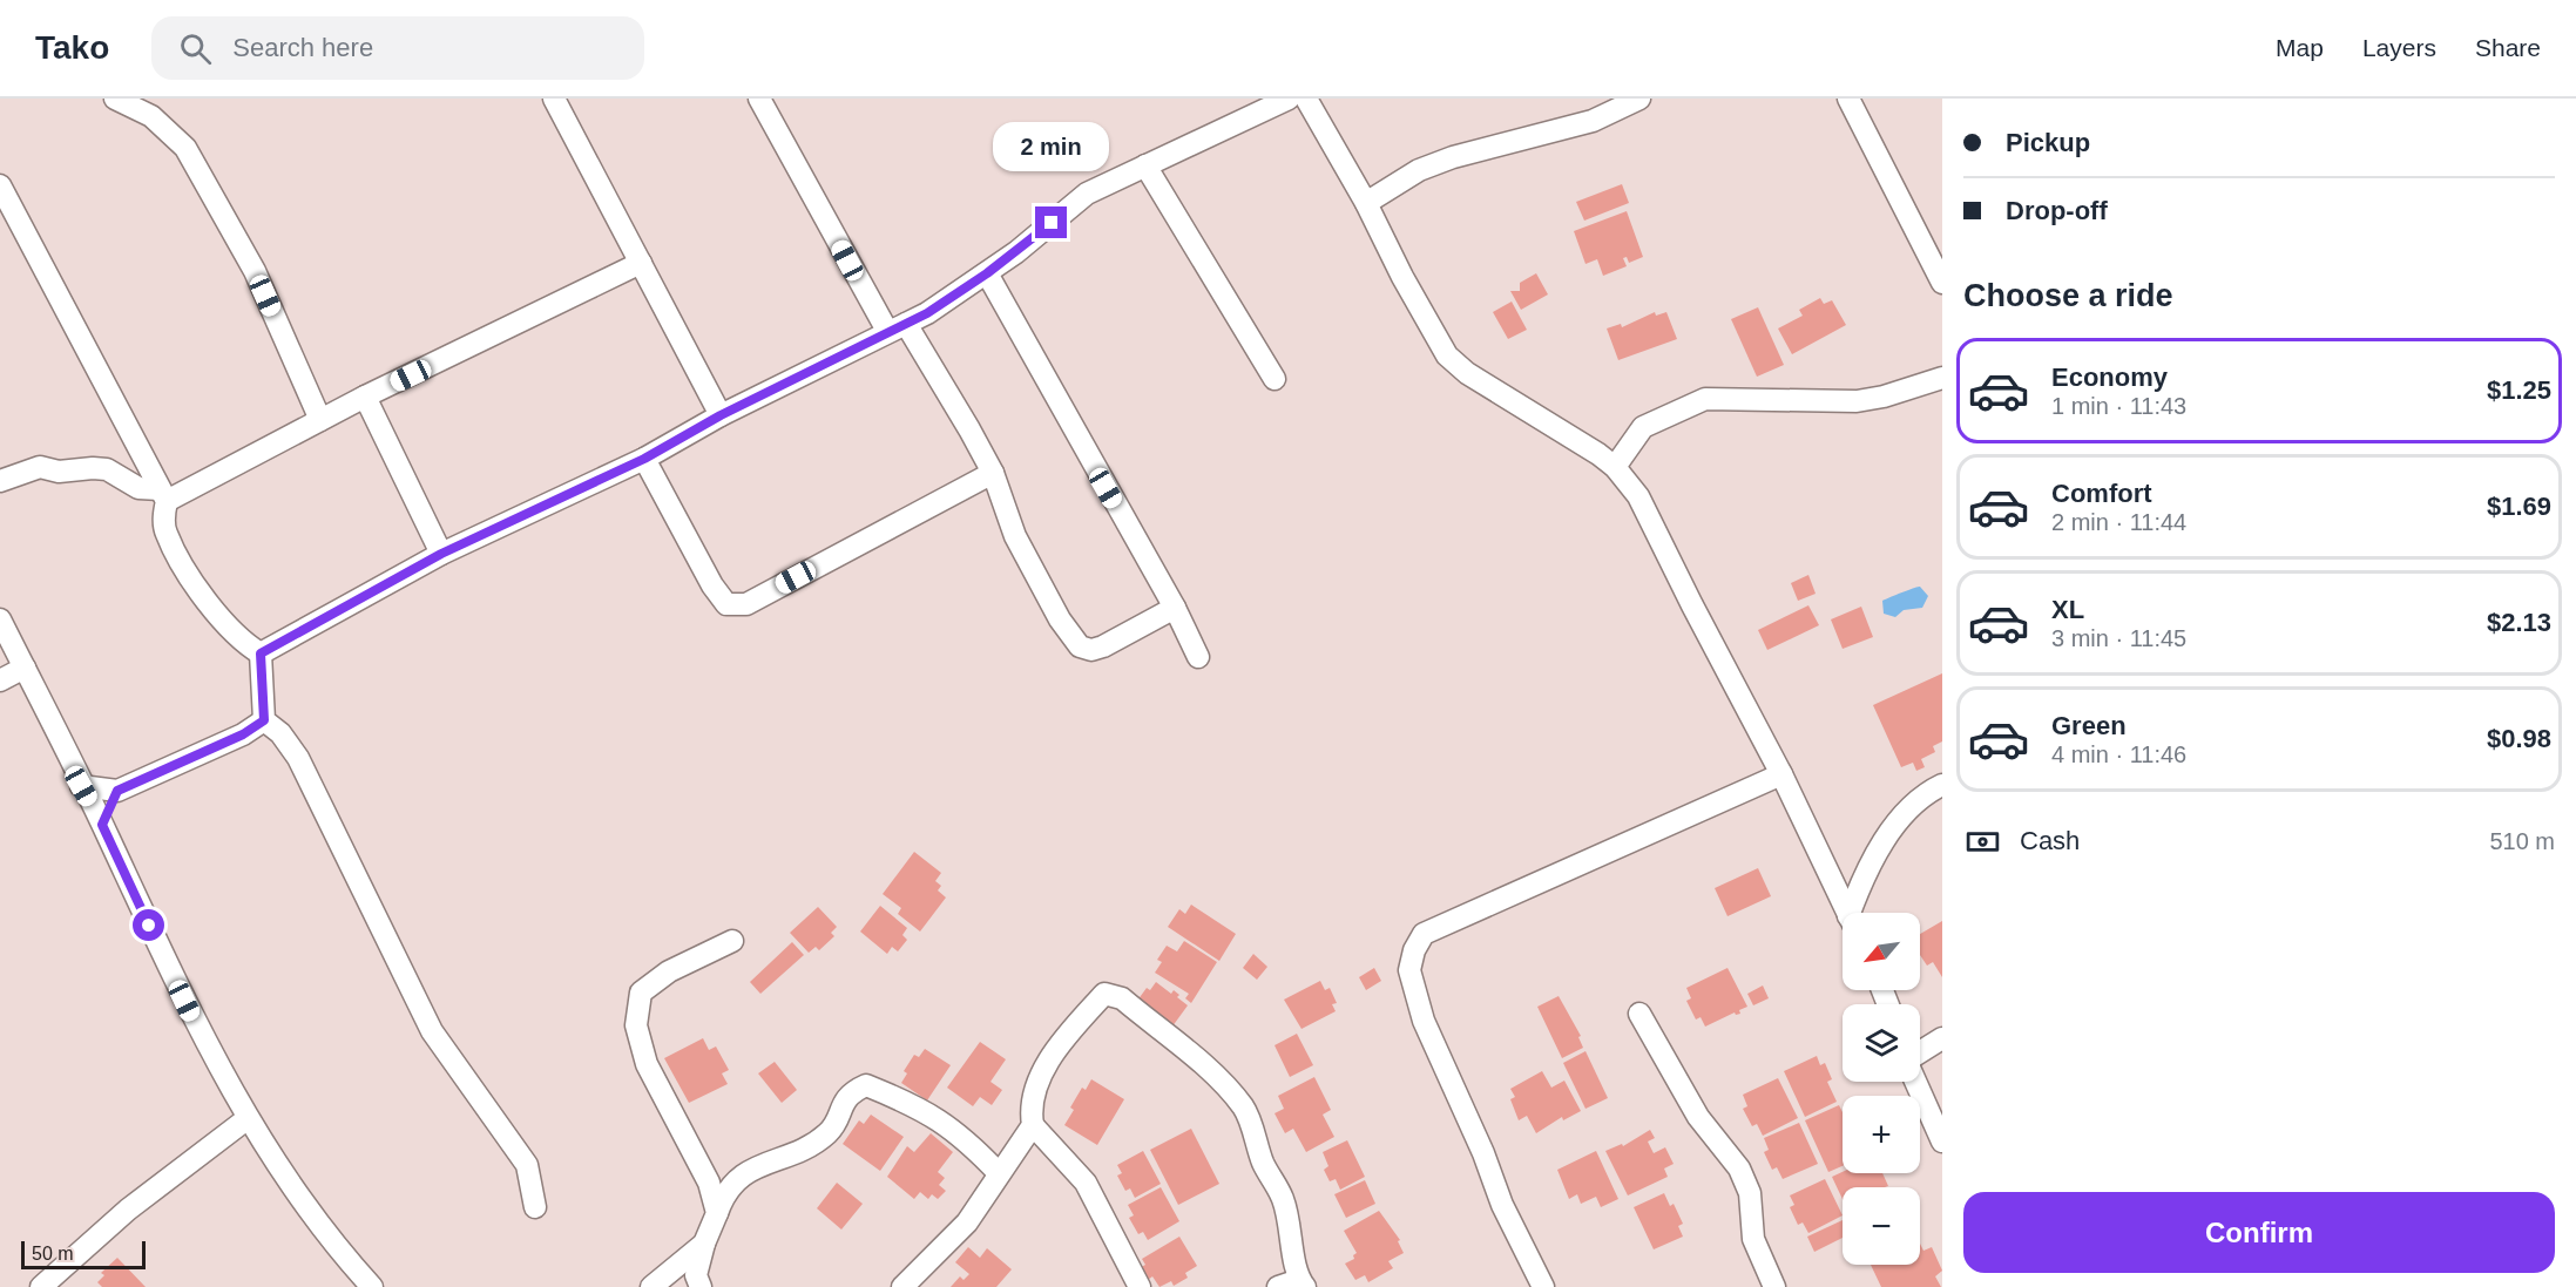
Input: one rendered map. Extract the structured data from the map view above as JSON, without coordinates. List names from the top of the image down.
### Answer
{
  "scale_bar": "50 m",
  "north": "bottom left",
  "page": {
    "header": "Tako",
    "search": "Search here",
    "nav": ["Map", "Layers", "Share"],
    "banner": ["Pickup", "Drop-off"],
    "bubble": "2 min",
    "heading": "Choose a ride",
    "list": [
      {
        "name": "Economy",
        "note": "1 min · 11:43",
        "value": "$1.25"
      },
      {
        "name": "Comfort",
        "note": "2 min · 11:44",
        "value": "$1.69"
      },
      {
        "name": "XL",
        "note": "3 min · 11:45",
        "value": "$2.13"
      },
      {
        "name": "Green",
        "note": "4 min · 11:46",
        "value": "$0.98"
      }
    ],
    "pay": ["Cash", "510 m"],
    "map_buttons": ["+", "−"],
    "buttons": "Confirm",
    "scale": "50 m"
  }
}
